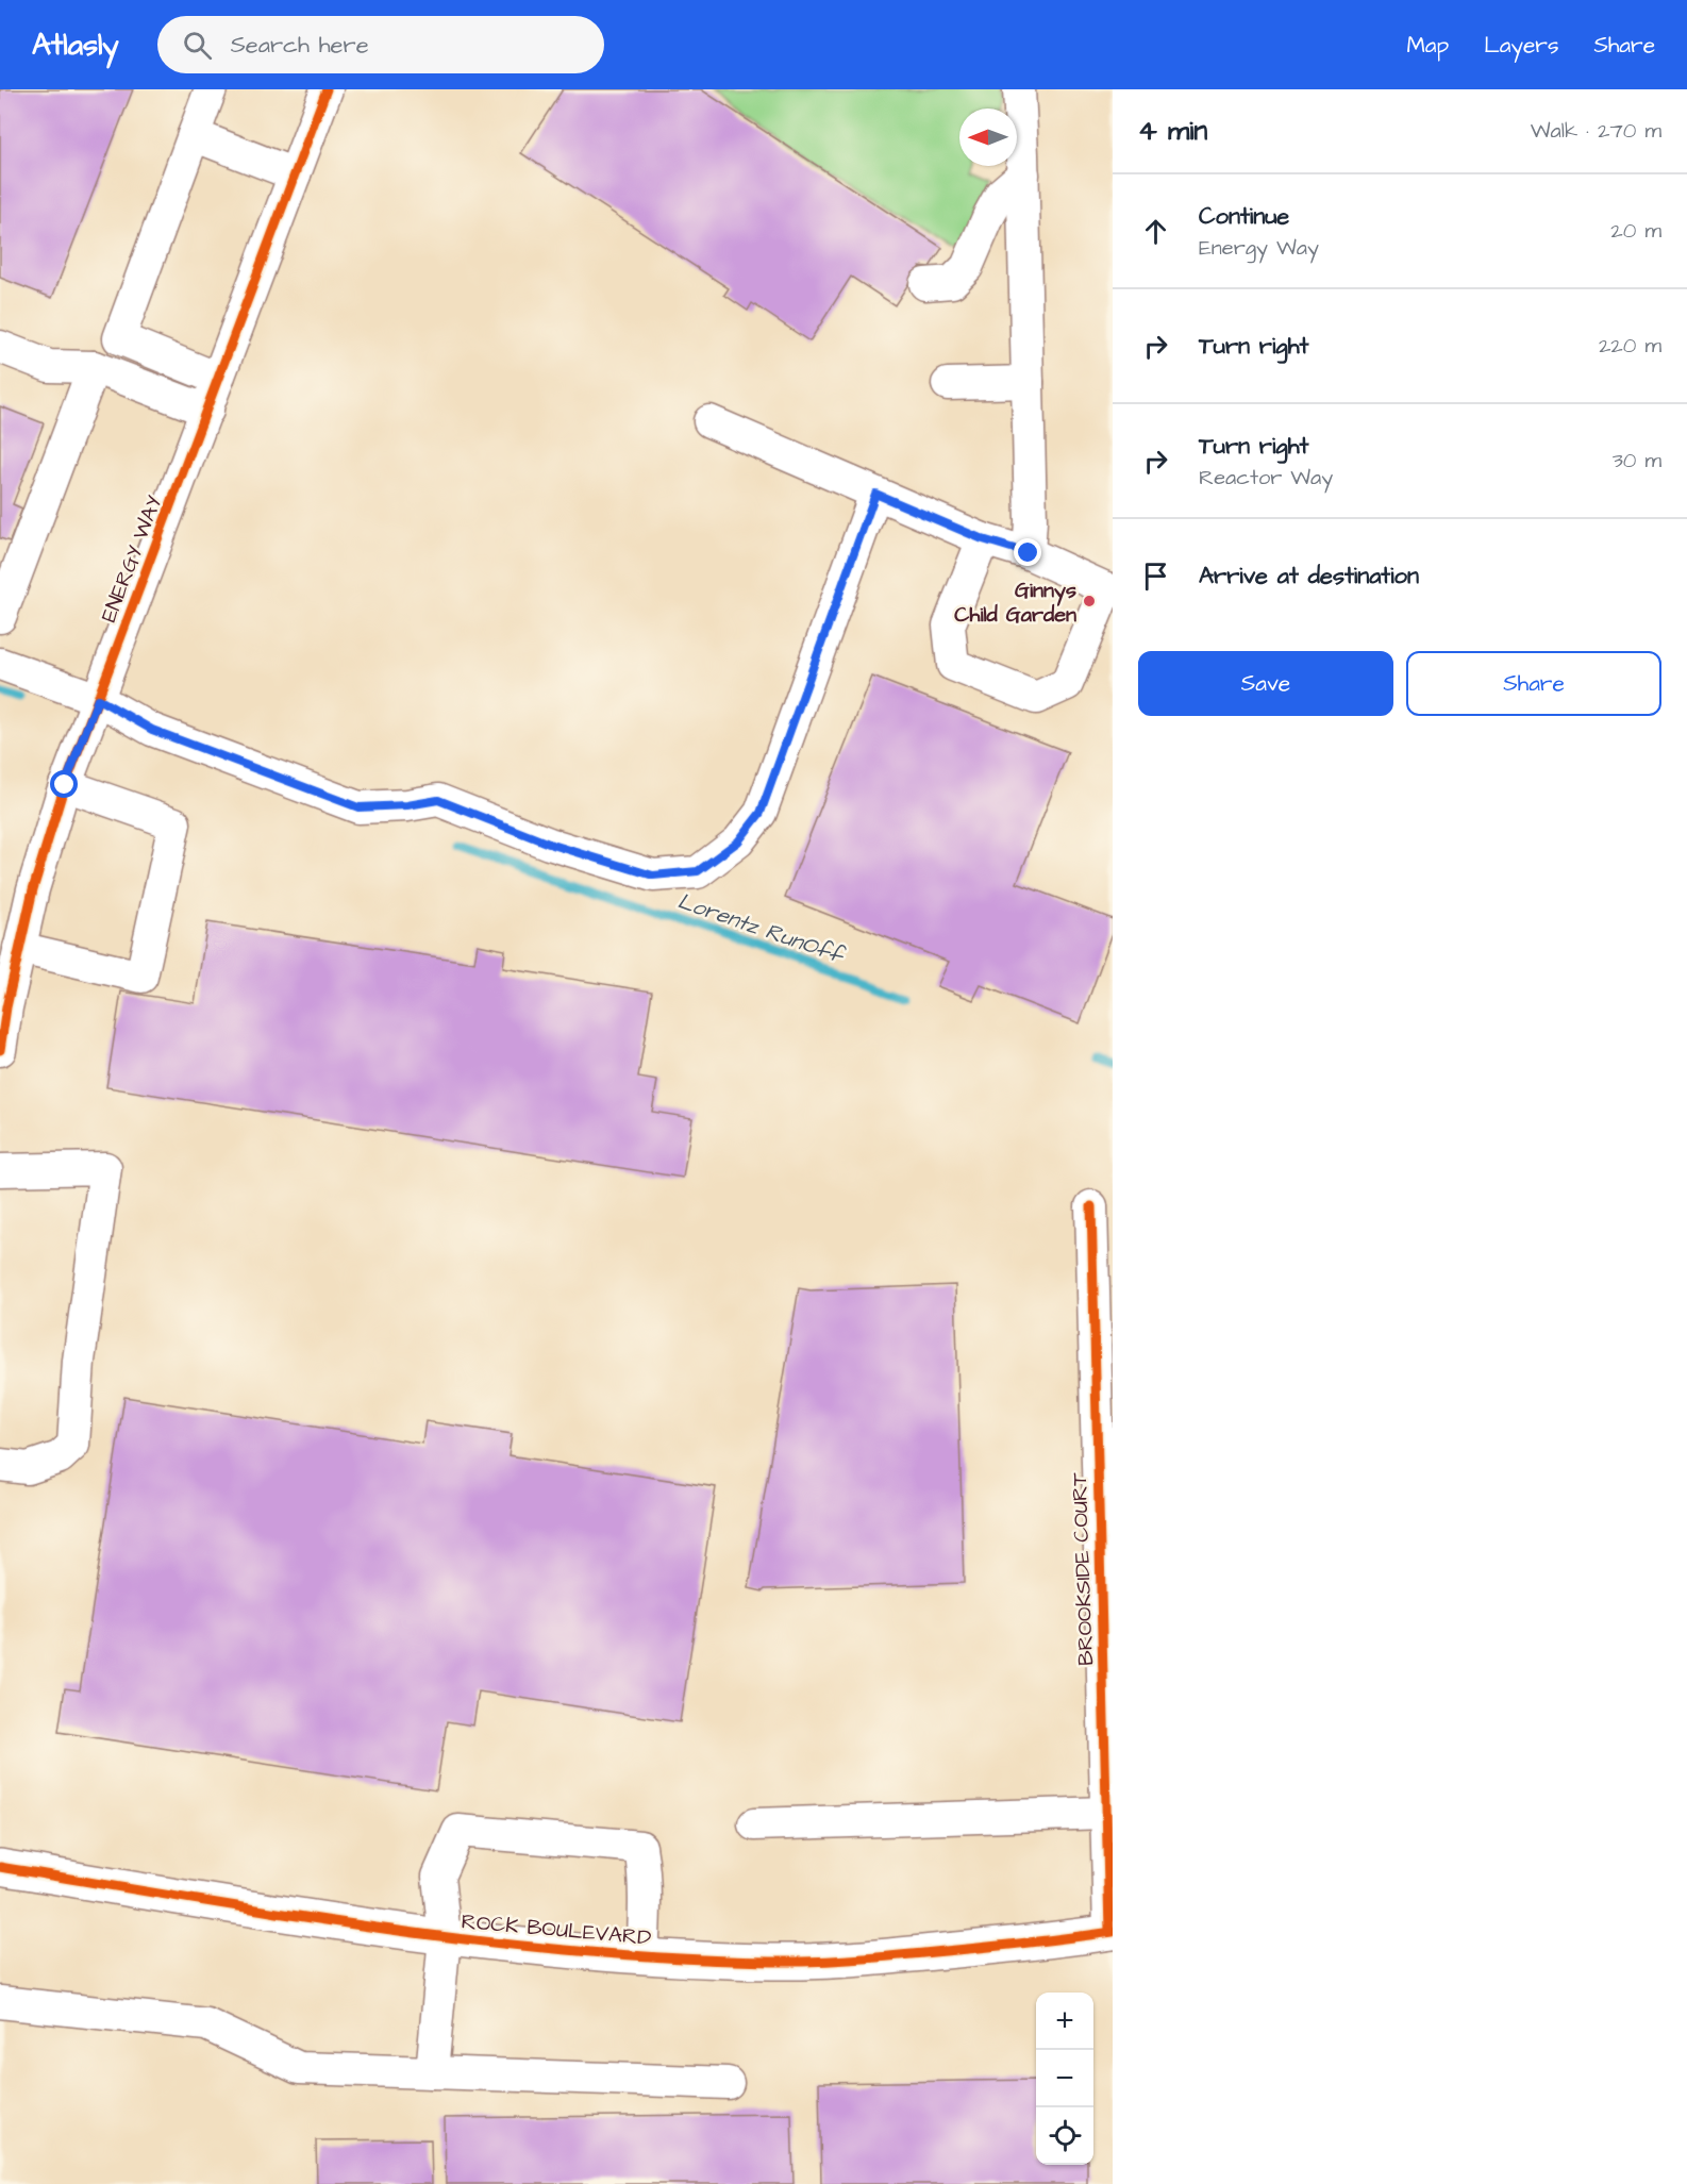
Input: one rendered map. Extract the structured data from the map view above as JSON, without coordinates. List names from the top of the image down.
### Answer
{
  "streets": {
    "main road": ["ROCK BOULEVARD"],
    "street": ["ENERGY WAY", "BROOKSIDE COURT"]
  },
  "crossings": [
    ["BROOKSIDE COURT", "ROCK BOULEVARD"]
  ],
  "water": ["Lorentz RunOff"],
  "places": ["Ginnys Child Garden"],
  "north": "left",
  "page": {
    "header": "Atlasly",
    "search": "Search here",
    "nav": ["Map", "Layers", "Share"],
    "heading": ["4 min", "Walk · 270 m"],
    "list": [
      ["Continue", "Energy Way", "20 m"],
      ["Turn right", "220 m"],
      ["Turn right", "Reactor Way", "30 m"],
      "Arrive at destination"
    ],
    "buttons": ["Save", "Share"],
    "map_buttons": ["+", "−"]
  }
}
